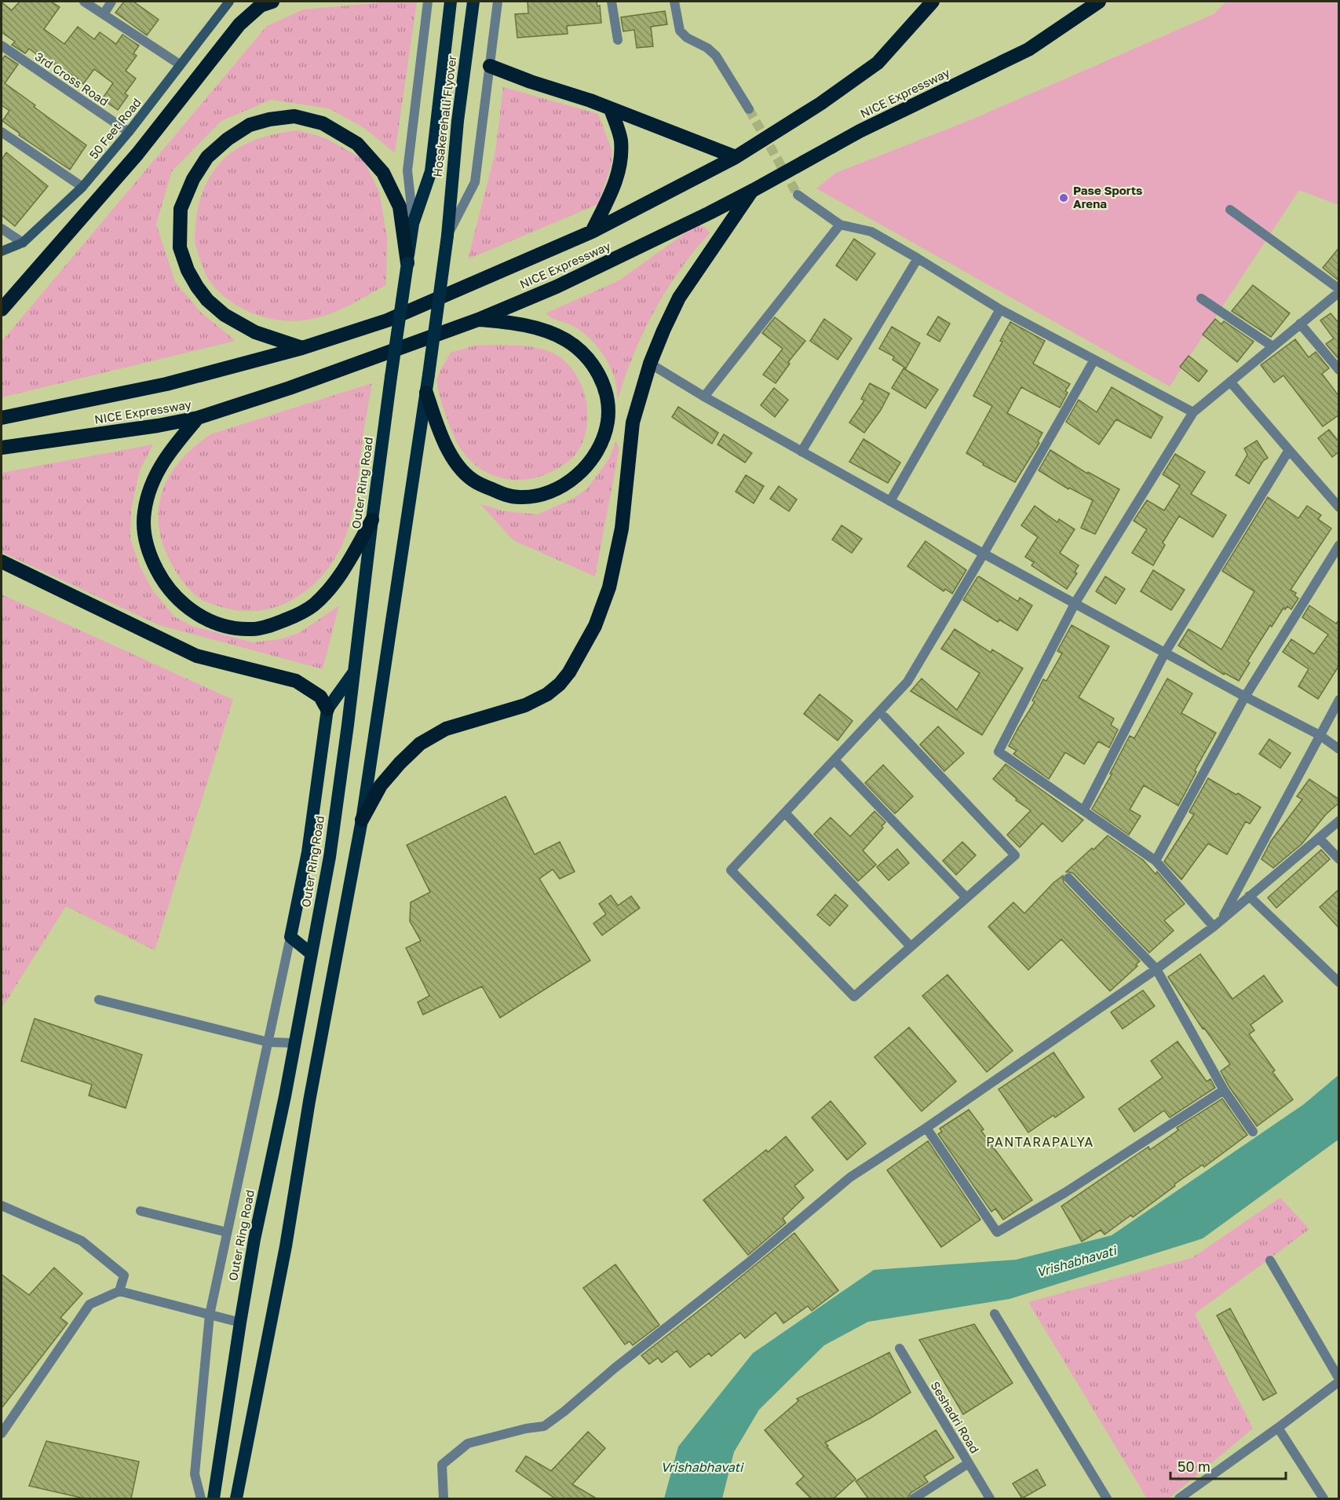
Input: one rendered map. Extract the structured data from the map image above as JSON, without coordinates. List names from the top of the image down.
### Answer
{
  "streets": {
    "highway": ["NICE Expressway", "Hosakerehalli Flyover", "Outer Ring Road"],
    "main road": ["50 Feet Road"],
    "street": ["3rd Cross Road", "Seshadri Road"]
  },
  "crossings": [
    ["3rd Cross Road", "50 Feet Road"],
    ["Hosakerehalli Flyover", "Outer Ring Road"]
  ],
  "districts": ["PANTARAPALYA"],
  "water": ["Vrishabhavati"],
  "places": ["Pase Sports Arena"],
  "scale_bar": "50 m"
}
